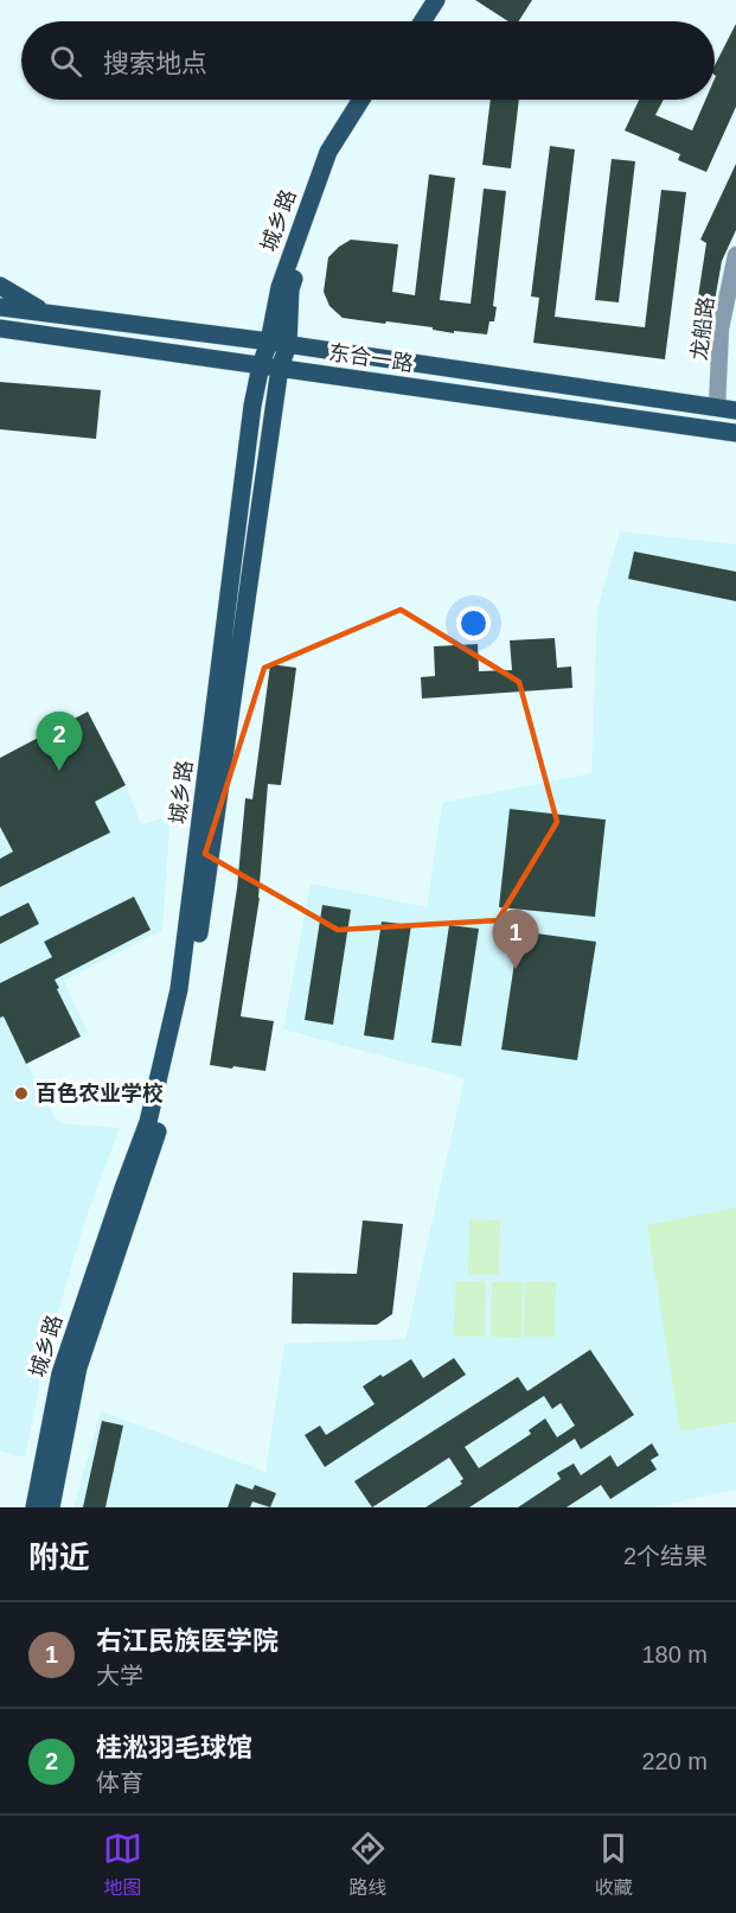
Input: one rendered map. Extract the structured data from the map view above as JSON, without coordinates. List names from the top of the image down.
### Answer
{
  "streets": {
    "main road": ["城乡路", "东合一路"],
    "street": ["龙船路"]
  },
  "crossings": [
    ["城乡路", "东合一路"],
    ["龙船路", "东合一路"]
  ],
  "places": ["百色农业学校"],
  "page": {
    "search": "搜索地点",
    "pins": ["2", "1"],
    "heading": ["附近", "2个结果"],
    "list": [
      {
        "mark": "1",
        "name": "右江民族医学院",
        "note": "大学",
        "value": "180 m"
      },
      {
        "mark": "2",
        "name": "桂淞羽毛球馆",
        "note": "体育",
        "value": "220 m"
      }
    ],
    "nav": ["地图", "路线", "收藏"]
  }
}
